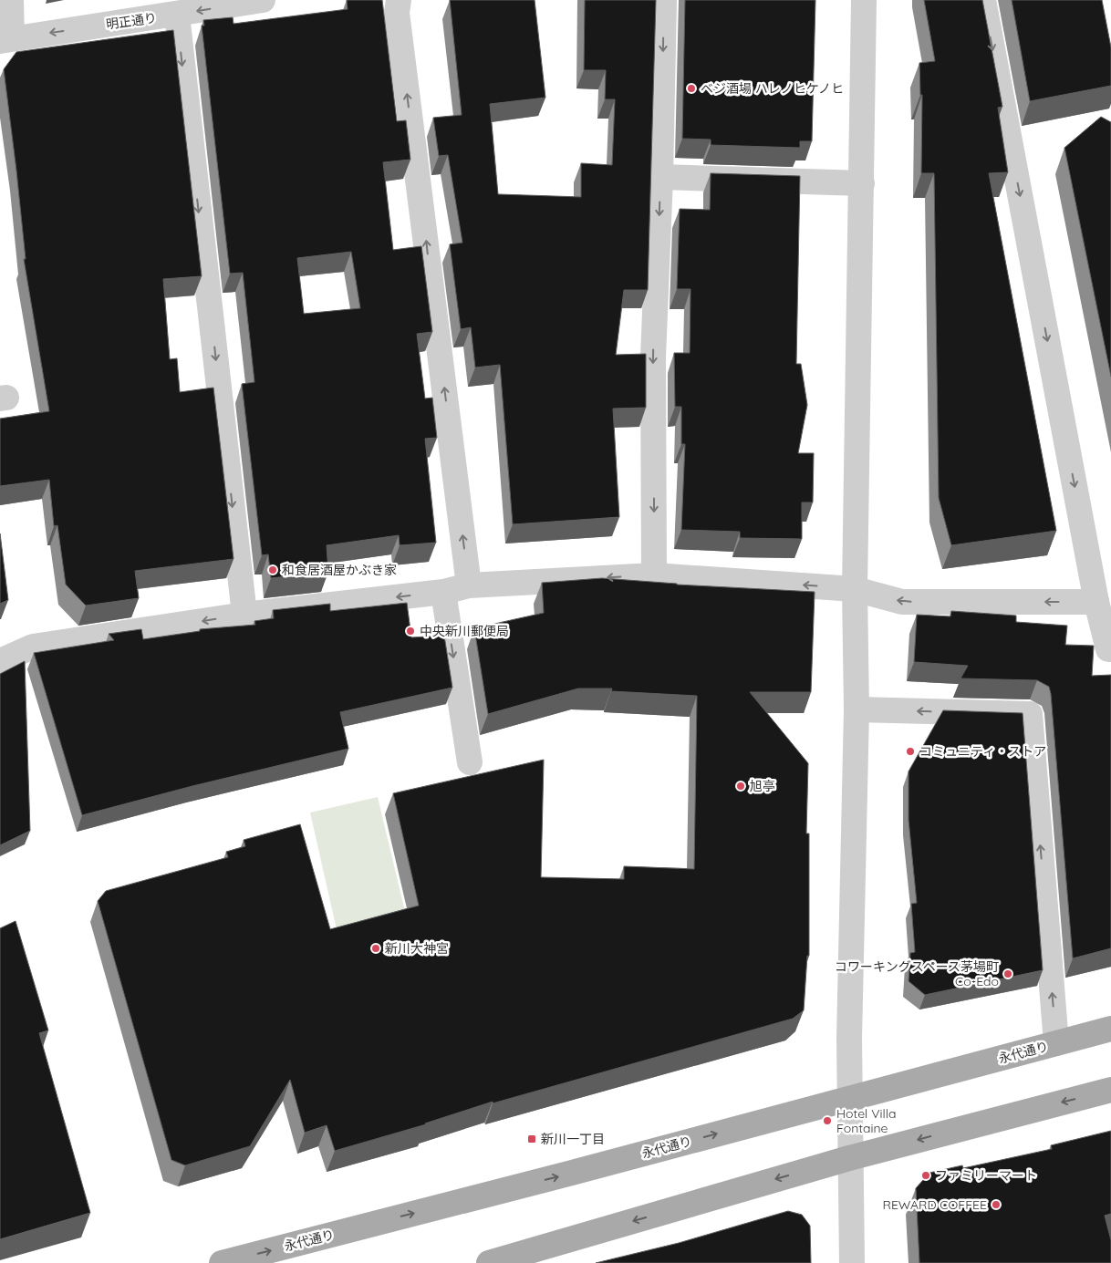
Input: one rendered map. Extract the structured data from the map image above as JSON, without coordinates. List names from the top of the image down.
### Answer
{
  "streets": {
    "main road": ["永代通り"],
    "street": ["明正通り"]
  },
  "one_way": ["明正通り"],
  "places": {
    "other": [
      "ベジ酒場 ハレノヒケノヒ",
      "和食居酒屋かぶき家",
      "中央新川郵便局",
      "コミュニティ・ストア",
      "旭亭",
      "新川大神宮",
      "コワーキングスペース茅場町 Co-Edo",
      "Hotel Villa Fontaine",
      "ファミリーマート",
      "REWARD COFFEE"
    ],
    "transit": ["新川一丁目"]
  }
}
